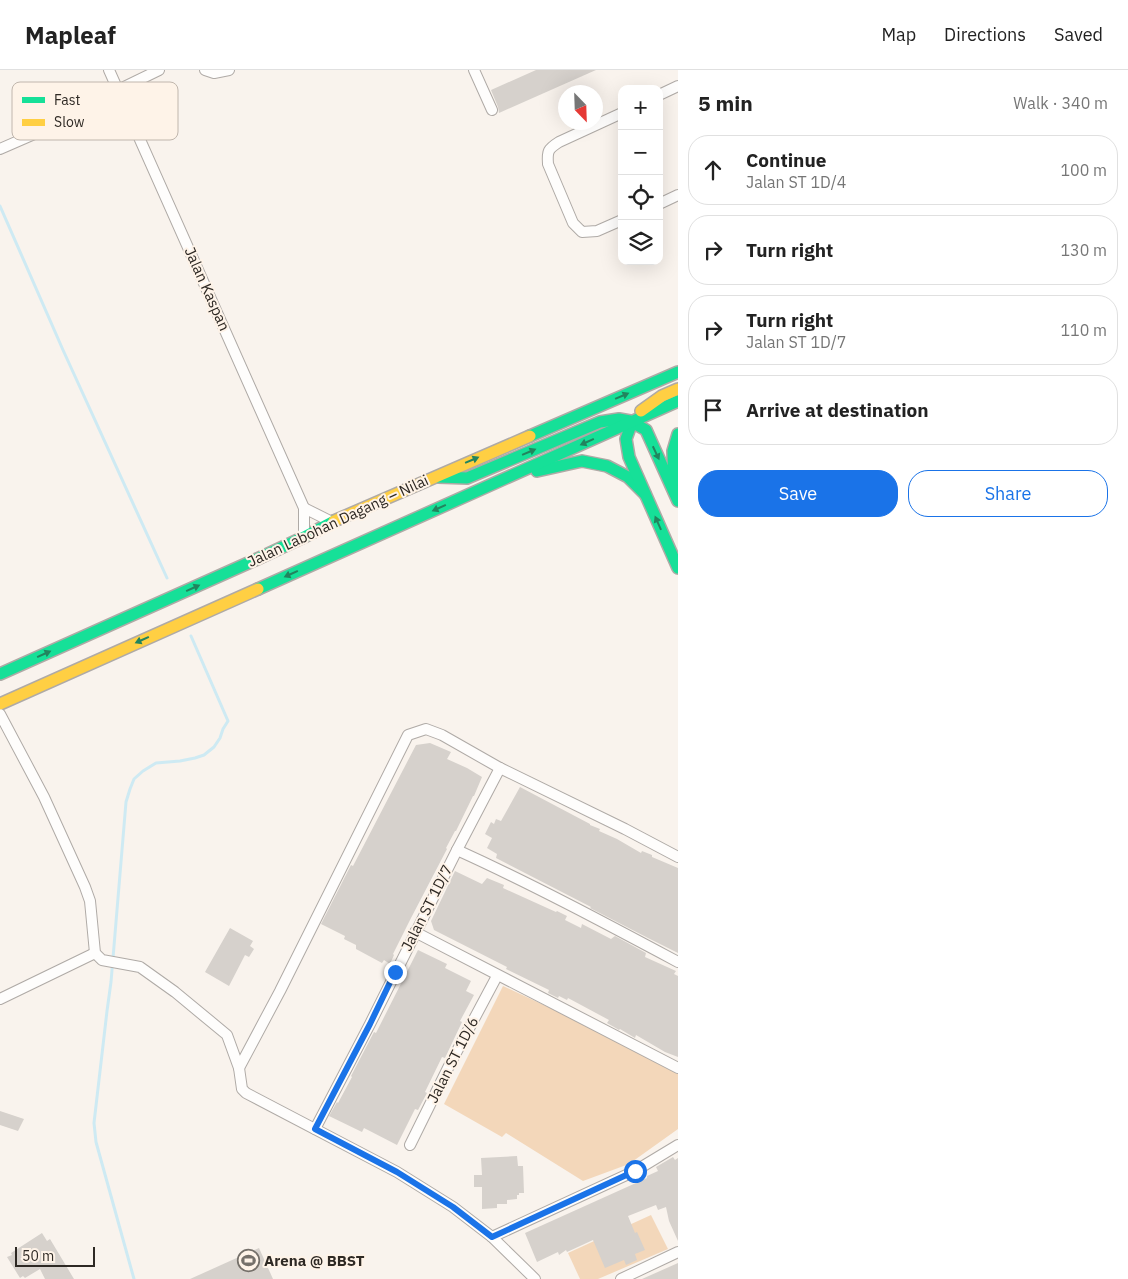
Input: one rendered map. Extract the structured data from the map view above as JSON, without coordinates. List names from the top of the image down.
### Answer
{
  "streets": {
    "main road": ["Jalan Labohan Dagang ‒ Nilai"],
    "street": ["Jalan Kaspan", "Jalan ST 1D/7", "Jalan ST 1D/6"]
  },
  "places": {
    "sports": ["Arena @ BBST"]
  },
  "legend": ["Fast", "Slow"],
  "scale_bar": "50 m",
  "north": "bottom right",
  "page": {
    "header": "Mapleaf",
    "nav": ["Map", "Directions", "Saved"],
    "heading": ["5 min", "Walk · 340 m"],
    "map_buttons": ["+", "−"],
    "list": [
      ["Continue", "Jalan ST 1D/4", "100 m"],
      ["Turn right", "130 m"],
      ["Turn right", "Jalan ST 1D/7", "110 m"],
      "Arrive at destination"
    ],
    "buttons": ["Save", "Share"],
    "scale": "50 m"
  }
}
